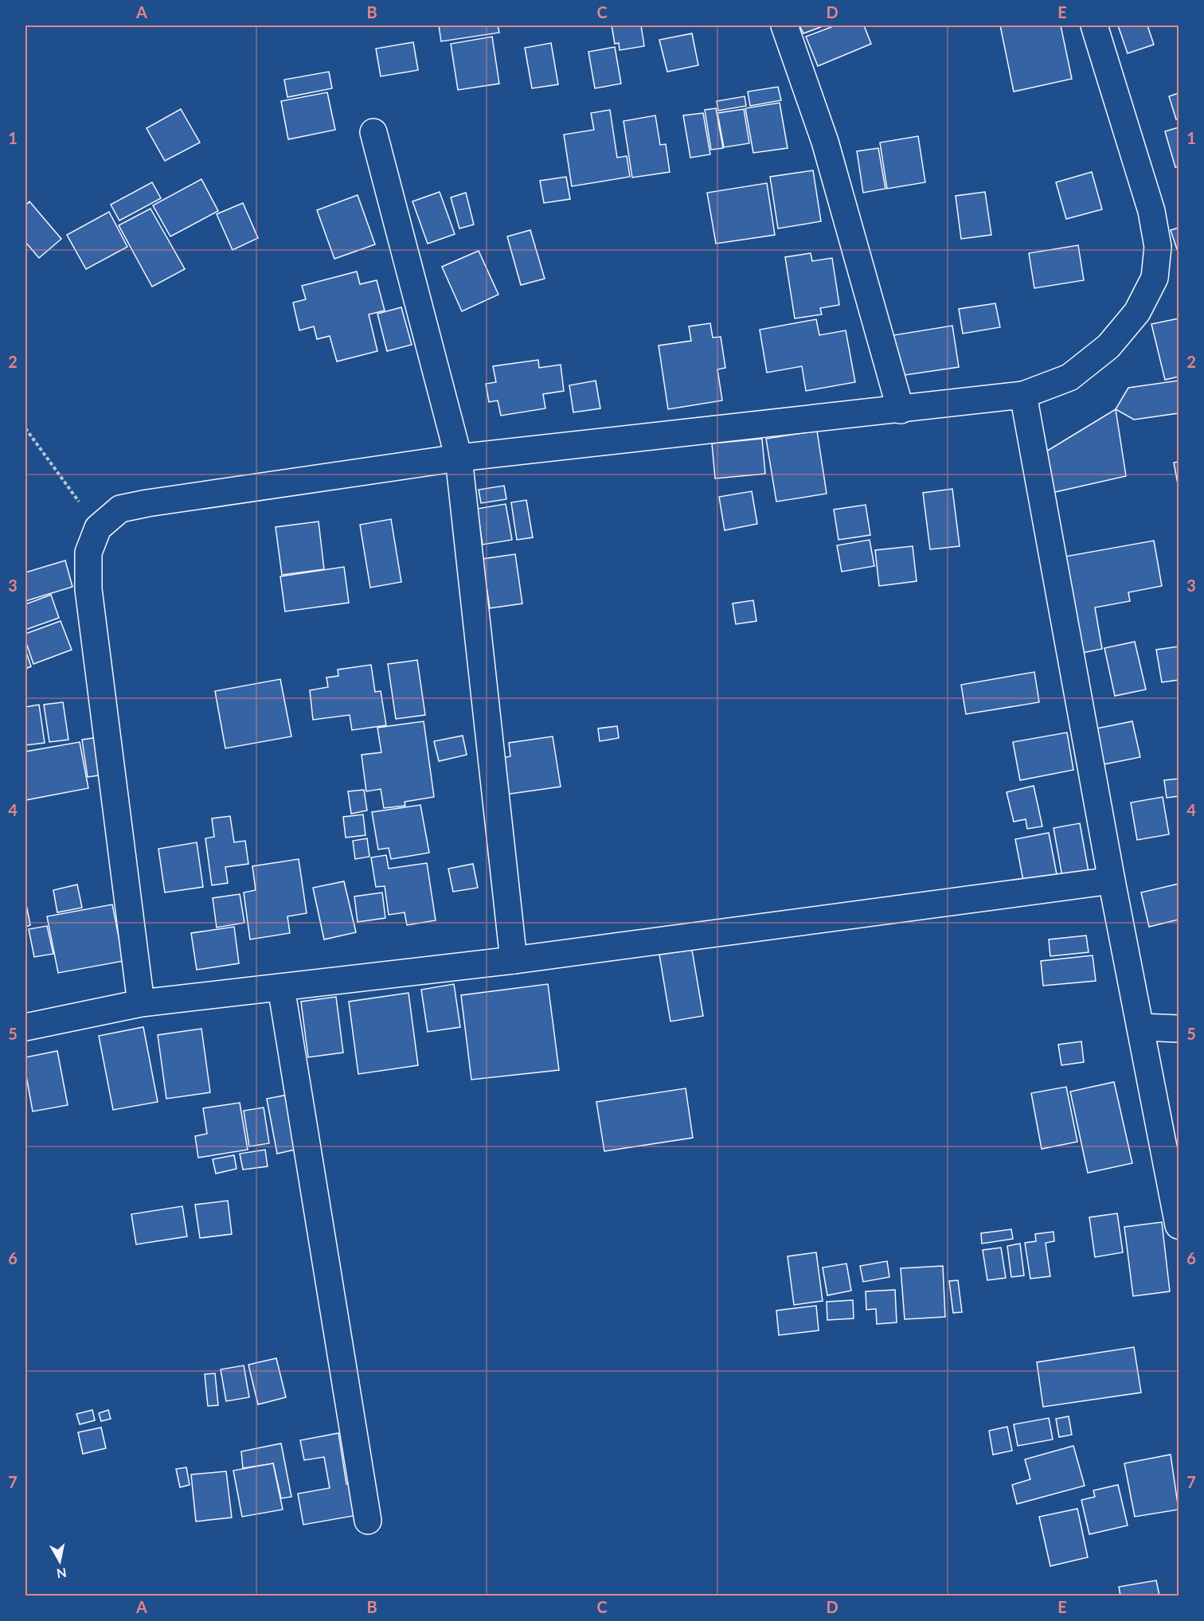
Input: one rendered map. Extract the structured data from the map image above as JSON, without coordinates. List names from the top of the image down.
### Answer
{
  "north": "bottom",
  "grid": {
    "columns": [
      "A",
      "B",
      "C",
      "D",
      "E"
    ],
    "rows": [
      "1",
      "2",
      "3",
      "4",
      "5",
      "6",
      "7"
    ]
  }
}
